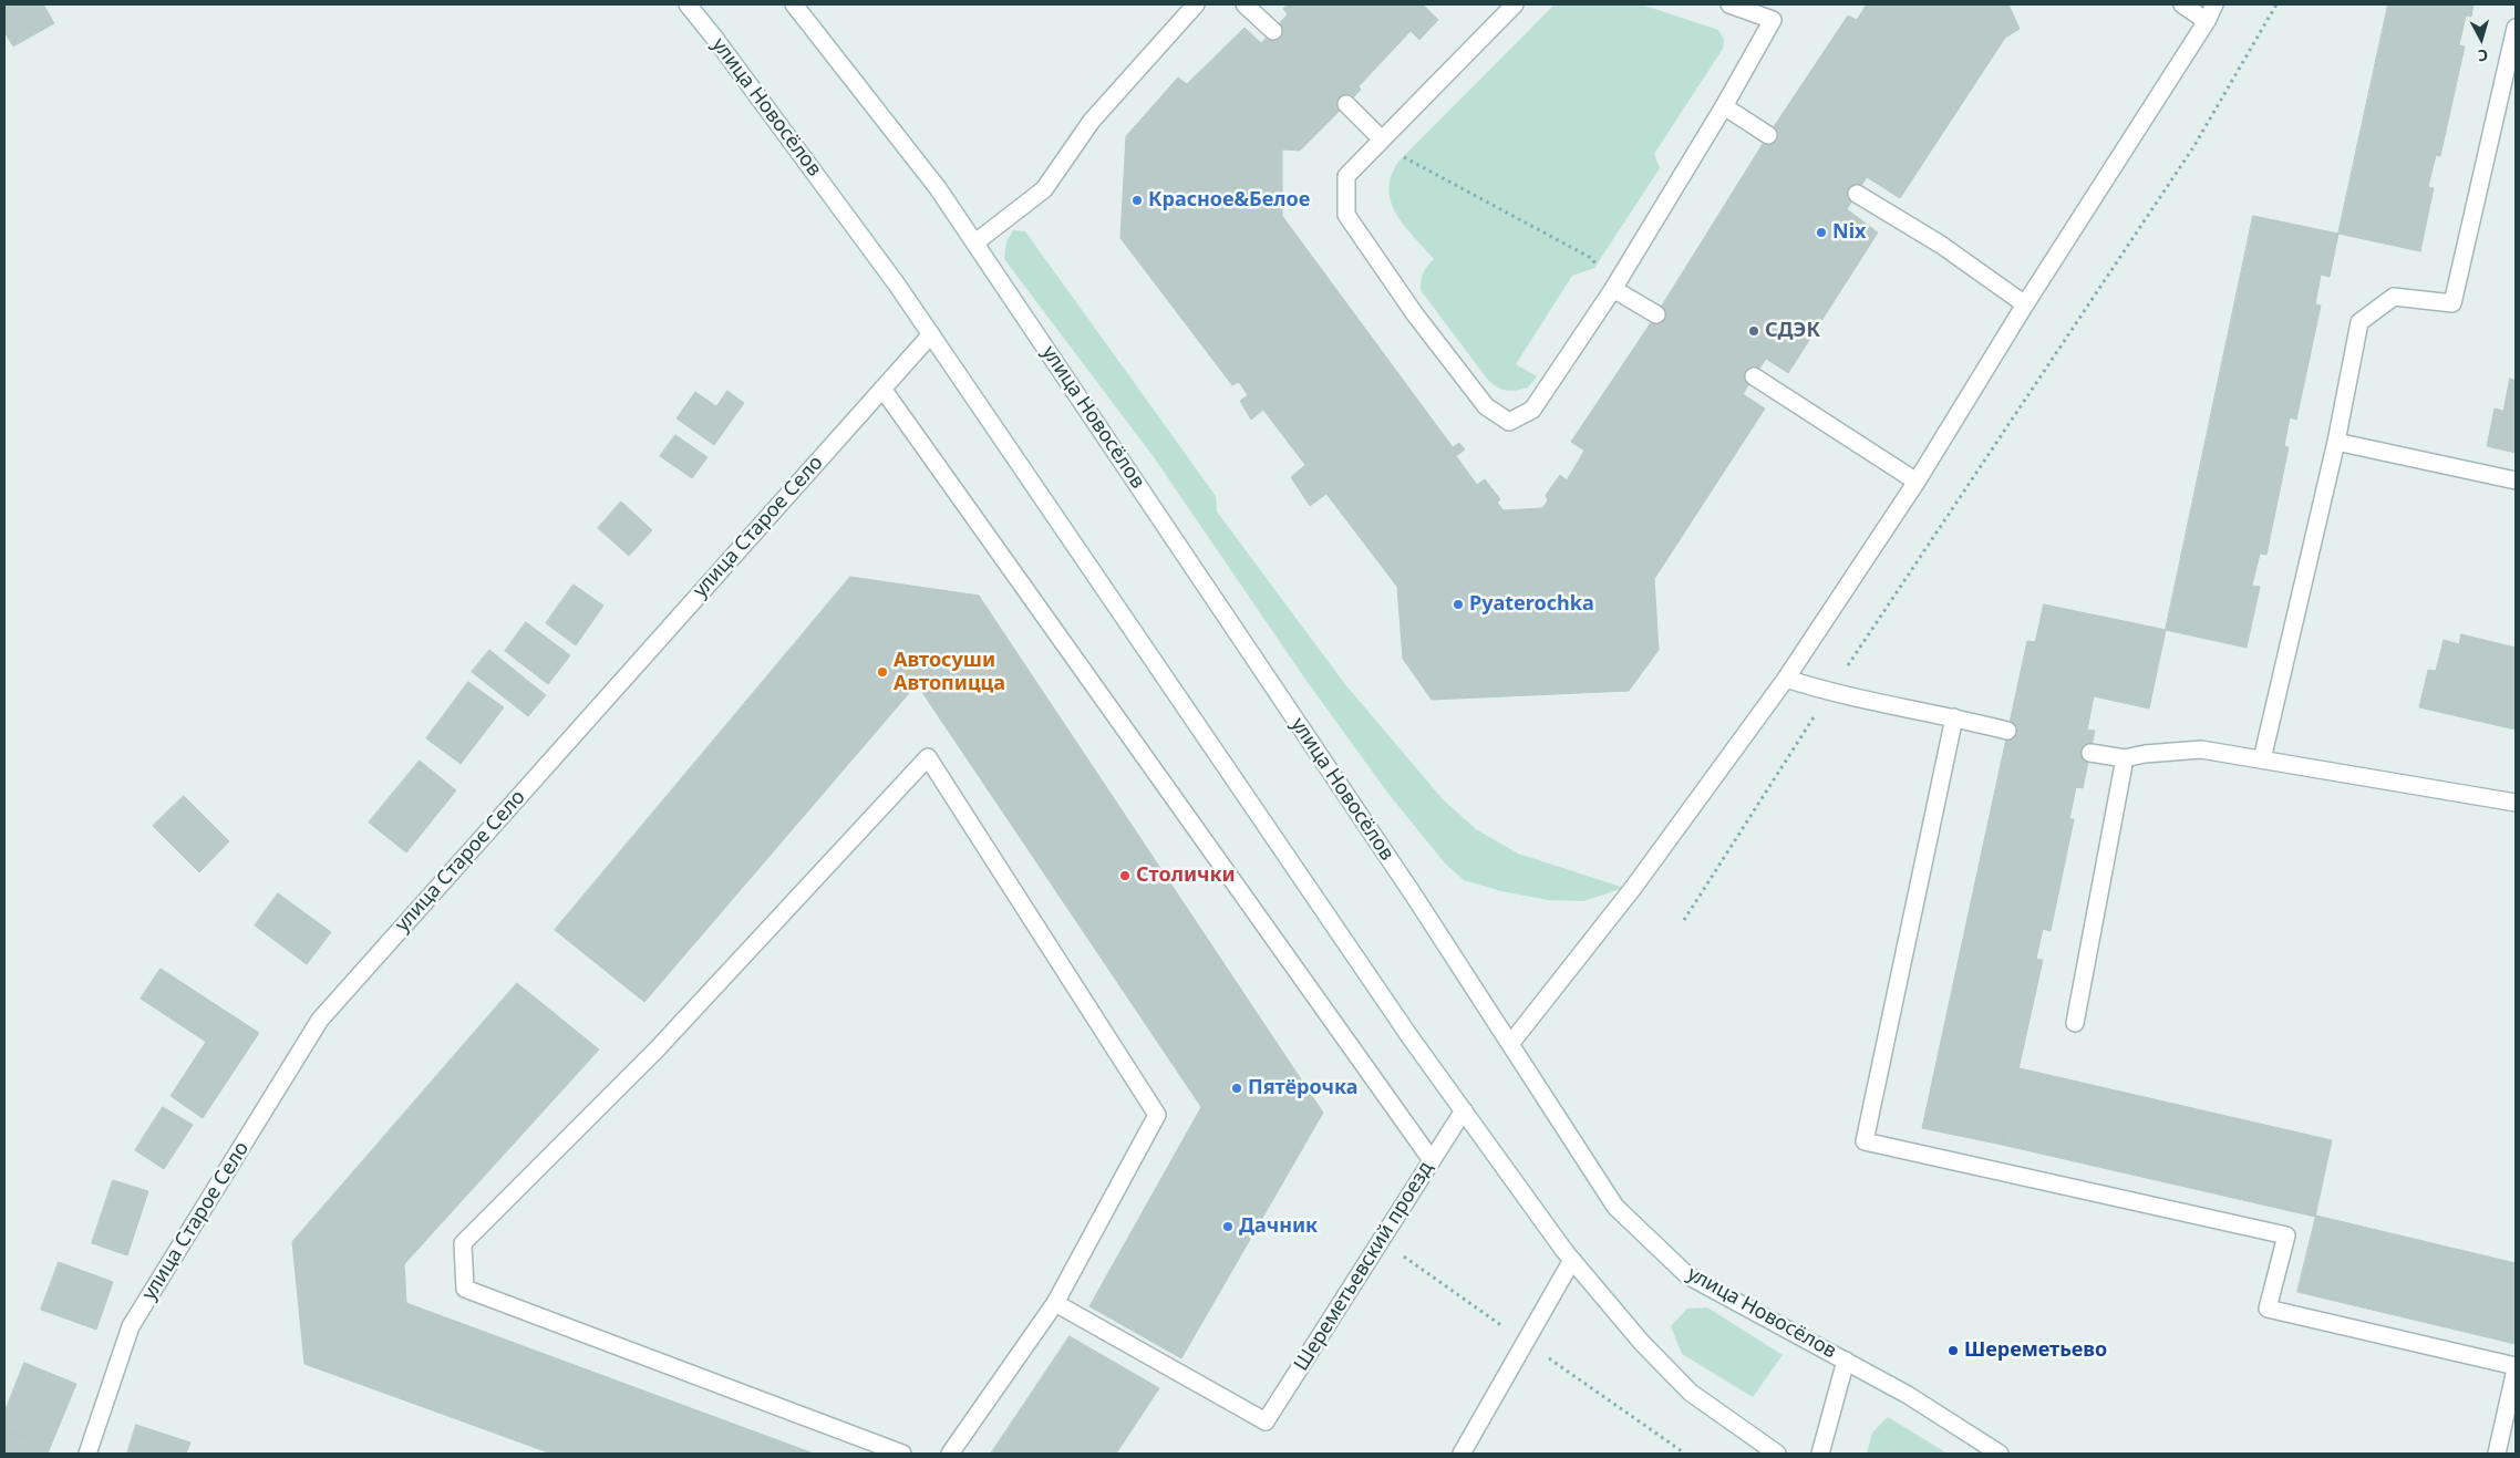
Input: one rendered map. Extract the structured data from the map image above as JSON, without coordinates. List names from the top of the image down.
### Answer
{
  "streets": {
    "main road": ["улица Новосёлов", "улица Старое Село", "Шереметьевский проезд"]
  },
  "crossings": [
    ["улица Новосёлов", "улица Старое Село"],
    ["улица Новосёлов", "Шереметьевский проезд"]
  ],
  "places": [
    "Красное&Белое",
    "Nix",
    "СДЭК",
    "Pyaterochka",
    "Автосуши Автопицца",
    "Столички",
    "Пятёрочка",
    "Дачник",
    "Шереметьево"
  ],
  "north": "bottom"
}
